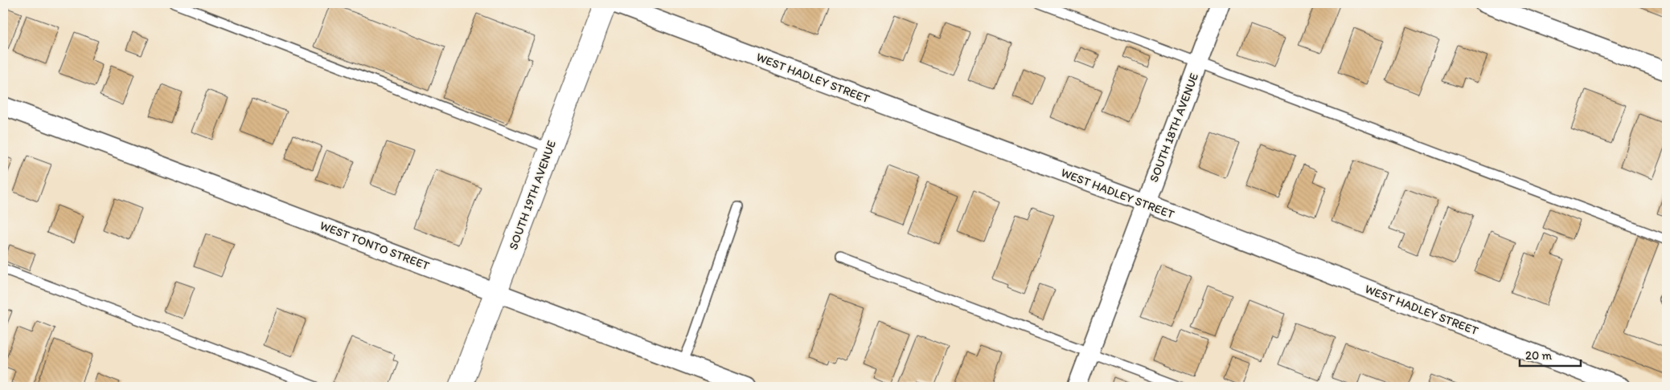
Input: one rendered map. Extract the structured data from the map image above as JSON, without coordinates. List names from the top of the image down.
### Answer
{
  "streets": {
    "main road": ["SOUTH 19TH AVENUE"],
    "street": ["WEST HADLEY STREET", "SOUTH 18TH AVENUE", "WEST TONTO STREET"]
  },
  "crossings": [
    ["WEST HADLEY STREET", "SOUTH 18TH AVENUE"],
    ["SOUTH 19TH AVENUE", "WEST TONTO STREET"]
  ],
  "scale_bar": "20 m"
}
